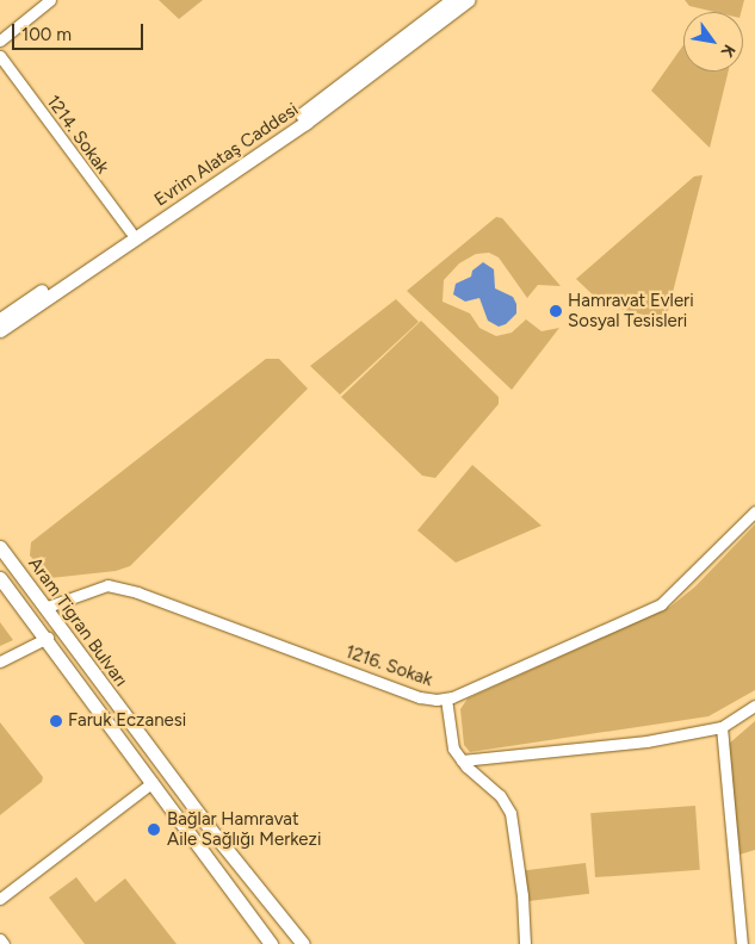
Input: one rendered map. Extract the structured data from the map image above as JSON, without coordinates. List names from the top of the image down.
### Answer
{
  "streets": {
    "main road": ["Evrim Alataş Caddesi", "Aram Tigran Bulvarı"],
    "street": ["1214. Sokak", "1216. Sokak"]
  },
  "crossings": [
    ["1214. Sokak", "Evrim Alataş Caddesi"],
    ["Aram Tigran Bulvarı", "1216. Sokak"]
  ],
  "places": ["Hamravat Evleri Sosyal Tesisleri", "Faruk Eczanesi", "Bağlar Hamravat Aile Sağlığı Merkezi"],
  "scale_bar": "100 m",
  "north": "bottom right"
}
